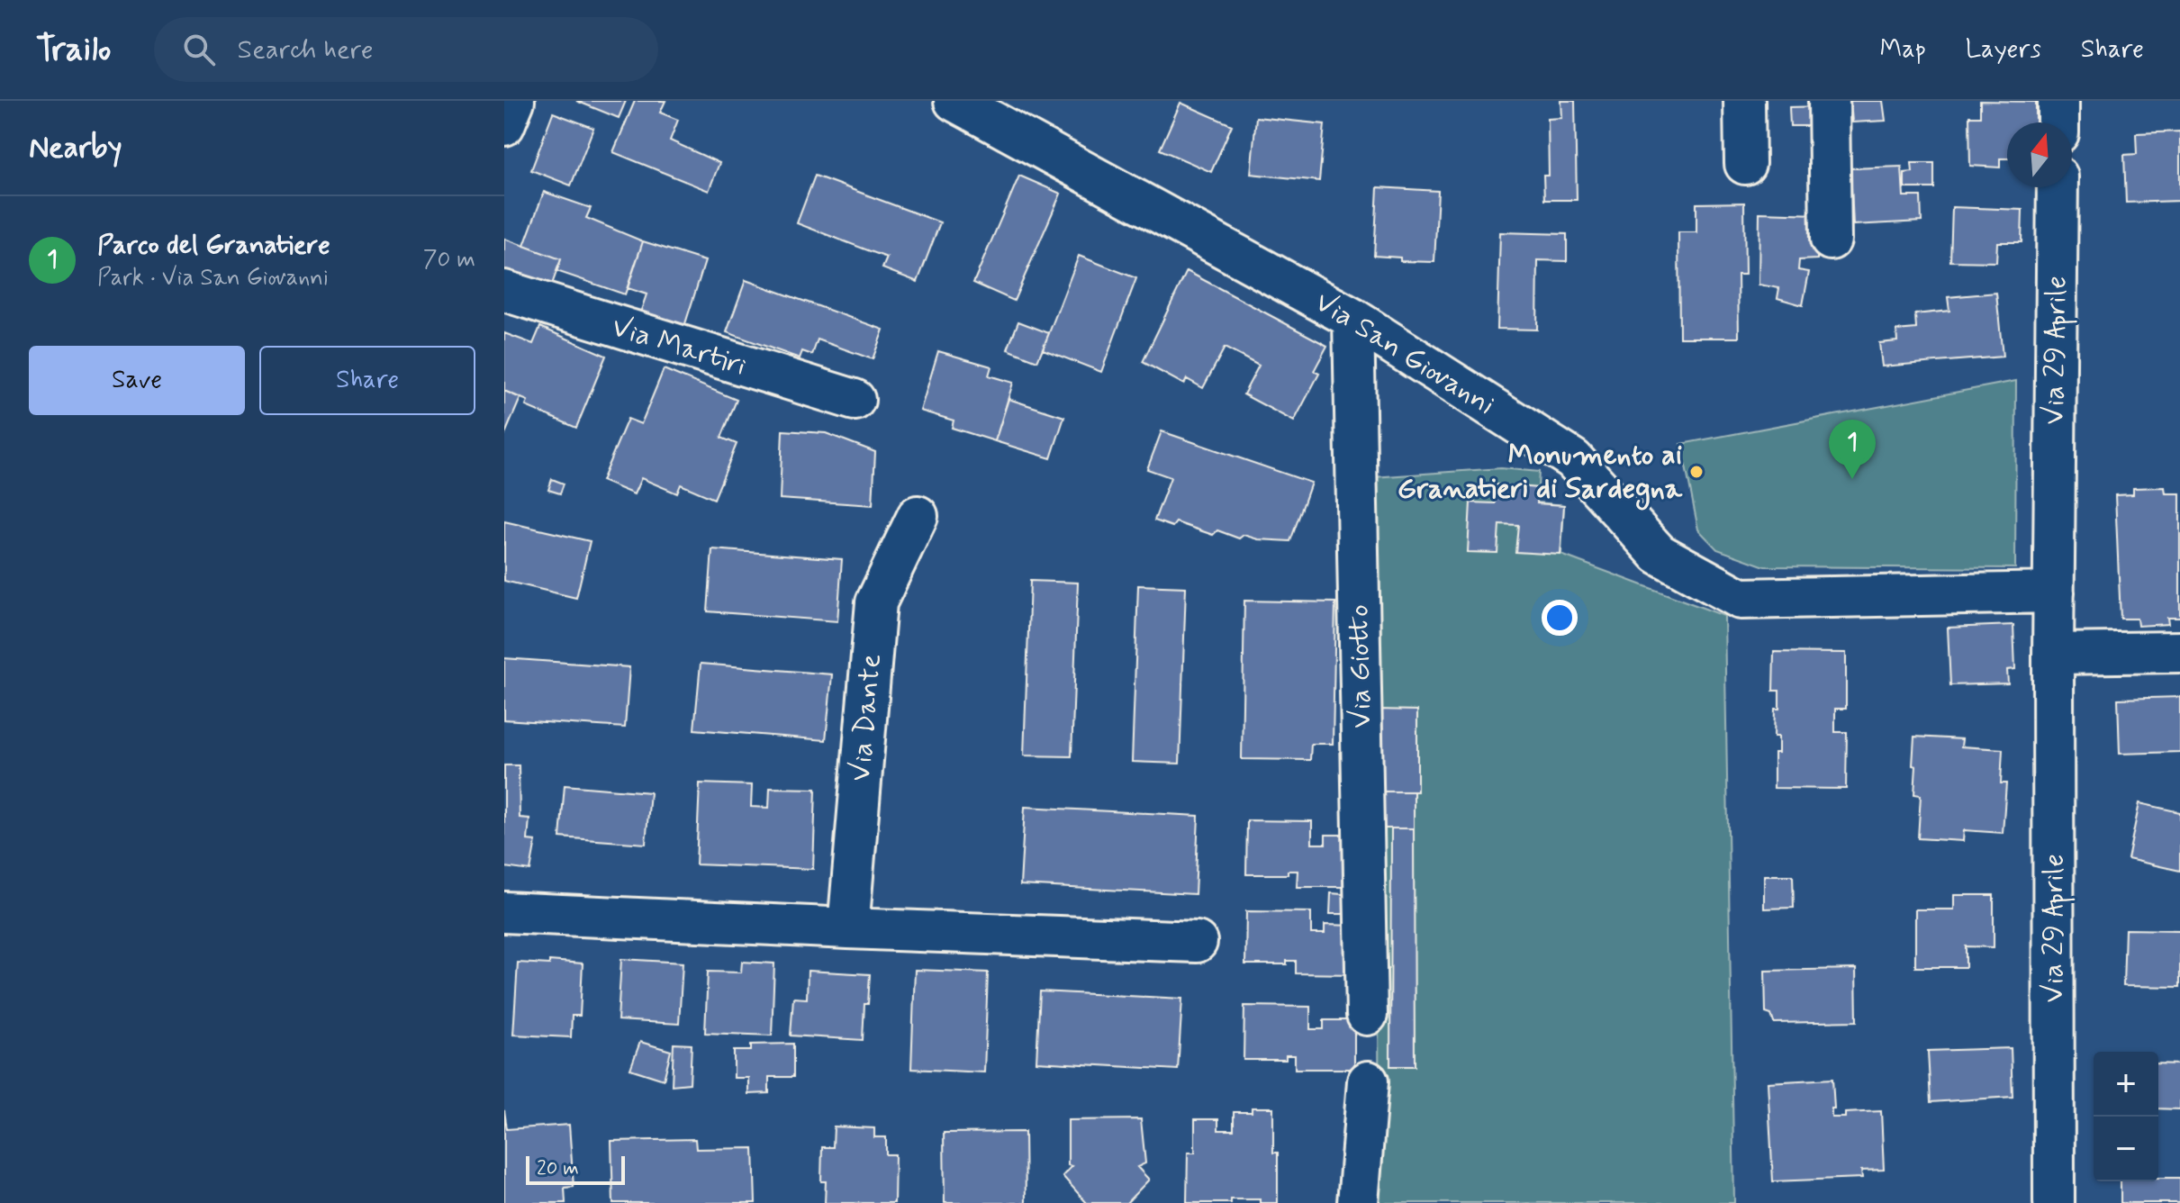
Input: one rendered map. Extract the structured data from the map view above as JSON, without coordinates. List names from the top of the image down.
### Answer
{
  "streets": {
    "street": [
      "Via Martiri",
      "Via 29 Aprile",
      "Via San Giovanni",
      "Via Giotto",
      "Via Dante"
    ]
  },
  "crossings": [
    ["Via 29 Aprile", "Via San Giovanni"],
    ["Via San Giovanni", "Via Giotto"]
  ],
  "places": ["Monumento ai Granatieri di Sardegna"],
  "scale_bar": "20 m",
  "north": "top",
  "page": {
    "header": "Trailo",
    "search": "Search here",
    "nav": ["Map", "Layers", "Share"],
    "heading": "Nearby",
    "list": [
      {
        "mark": "1",
        "name": "Parco del Granatiere",
        "note": "Park · Via San Giovanni",
        "value": "70 m"
      }
    ],
    "buttons": ["Save", "Share"],
    "pins": "1",
    "map_buttons": ["+", "−"],
    "scale": "20 m"
  }
}
